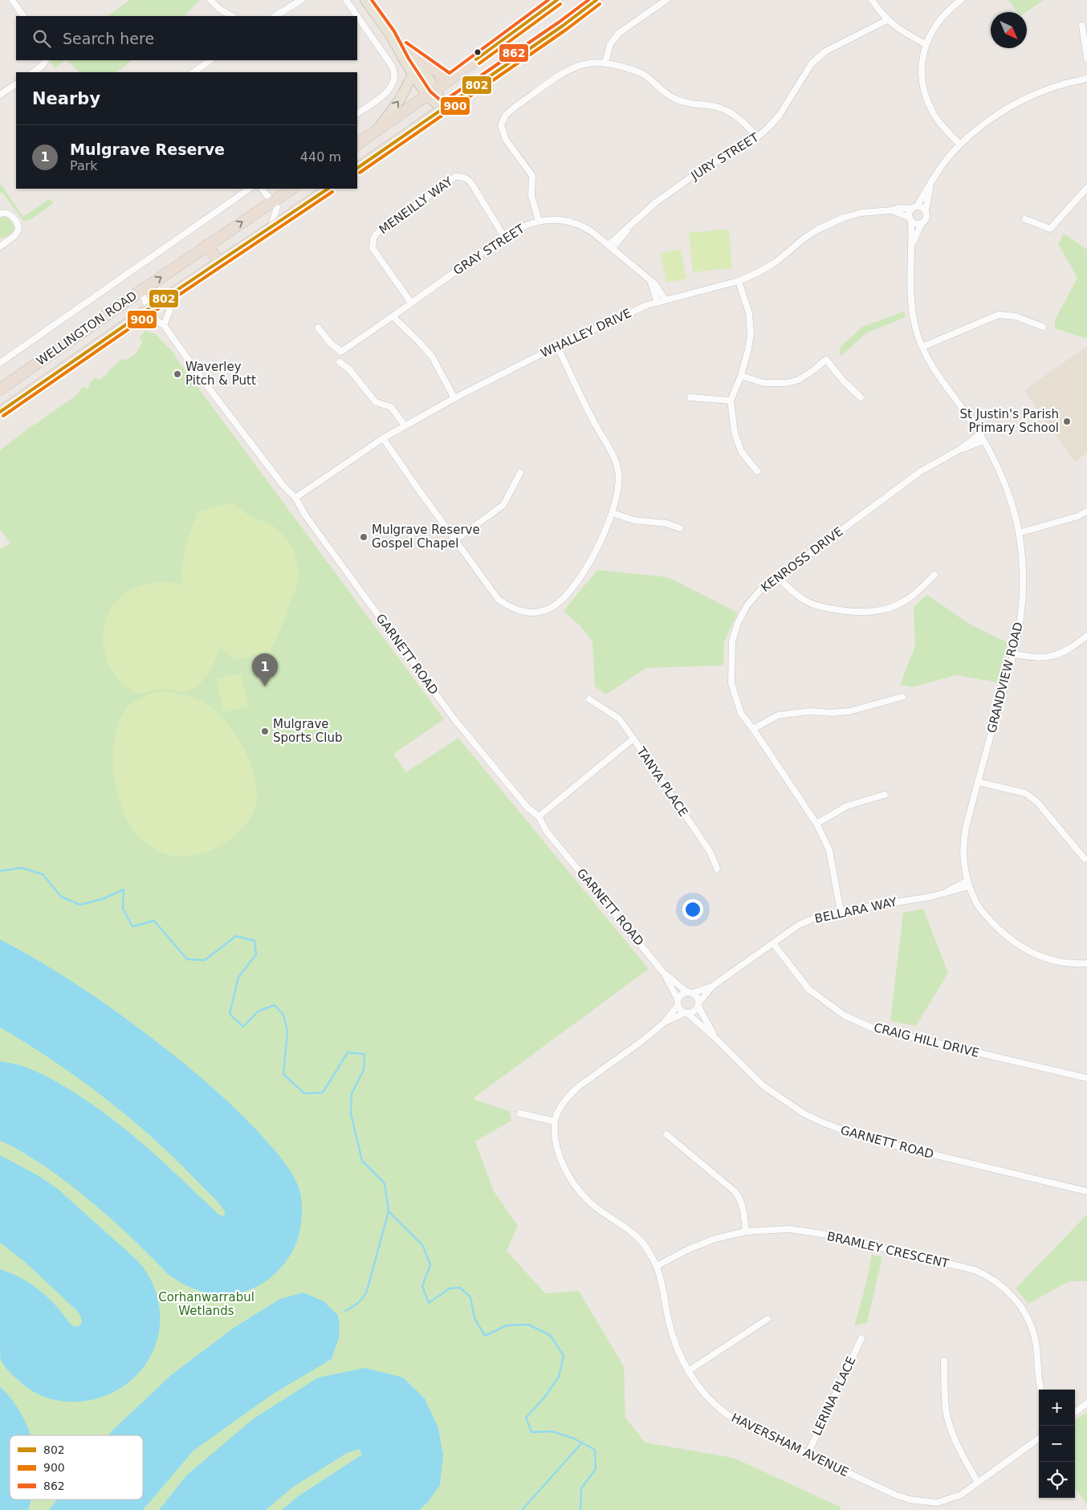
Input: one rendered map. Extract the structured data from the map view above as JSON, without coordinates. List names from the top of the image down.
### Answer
{
  "streets": {
    "highway": ["WELLINGTON ROAD"],
    "street": [
      "JURY STREET",
      "MENEILLY WAY",
      "GRAY STREET",
      "WHALLEY DRIVE",
      "KENROSS DRIVE",
      "GARNETT ROAD",
      "GRANDVIEW ROAD",
      "TANYA PLACE",
      "BELLARA WAY",
      "CRAIG HILL DRIVE",
      "BRAMLEY CRESCENT",
      "LERINA PLACE",
      "HAVERSHAM AVENUE"
    ]
  },
  "crossings": [
    ["JURY STREET", "GRAY STREET"],
    ["MENEILLY WAY", "GRAY STREET"],
    ["GRAY STREET", "WHALLEY DRIVE"],
    ["WELLINGTON ROAD", "GARNETT ROAD"],
    ["WHALLEY DRIVE", "GARNETT ROAD"],
    ["WHALLEY DRIVE", "GRANDVIEW ROAD"],
    ["KENROSS DRIVE", "GRANDVIEW ROAD"],
    ["KENROSS DRIVE", "BELLARA WAY"],
    ["GARNETT ROAD", "TANYA PLACE"],
    ["GARNETT ROAD", "BELLARA WAY"],
    ["GARNETT ROAD", "HAVERSHAM AVENUE"],
    ["GRANDVIEW ROAD", "BELLARA WAY"],
    ["BELLARA WAY", "CRAIG HILL DRIVE"],
    ["BELLARA WAY", "HAVERSHAM AVENUE"],
    ["BRAMLEY CRESCENT", "HAVERSHAM AVENUE"],
    ["LERINA PLACE", "HAVERSHAM AVENUE"]
  ],
  "parks": ["Corhanwarrabul Wetlands"],
  "places": [
    "Waverley Pitch & Putt",
    "St Justin's Parish Primary School",
    "Mulgrave Reserve Gospel Chapel",
    "Mulgrave Sports Club"
  ],
  "lines": ["transit line 802", "transit line 862", "transit line 900"],
  "legend": ["802", "900", "862"],
  "north": "bottom right",
  "page": {
    "search": "Search here",
    "heading": "Nearby",
    "list": [
      {
        "mark": "1",
        "name": "Mulgrave Reserve",
        "note": "Park",
        "value": "440 m"
      }
    ],
    "pins": "1",
    "map_buttons": ["+", "−"]
  }
}
